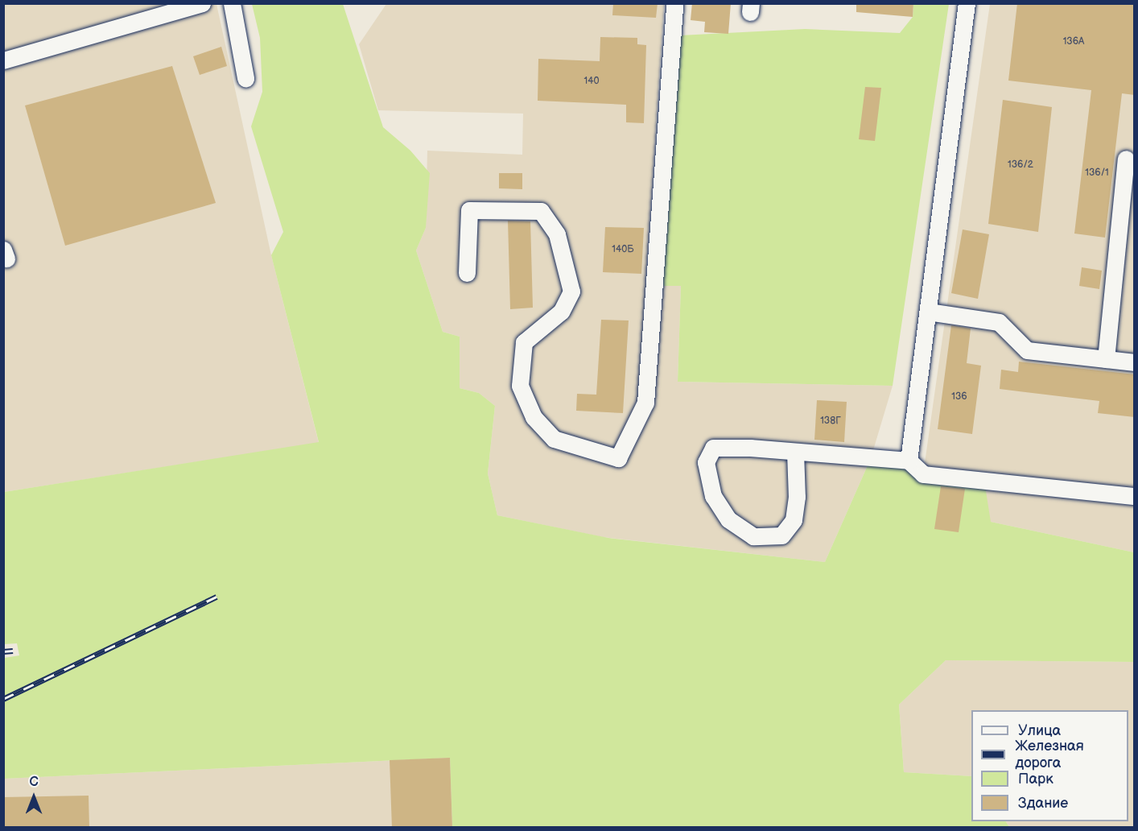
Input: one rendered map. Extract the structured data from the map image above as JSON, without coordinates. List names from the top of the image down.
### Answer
{
  "house_numbers": [
    "136А",
    "140",
    "136/2",
    "136/1",
    "140Б",
    "136",
    "138Г"
  ],
  "legend": [
    "Улица",
    "Железная дорога",
    "Парк",
    "Здание"
  ],
  "north": "top"
}
